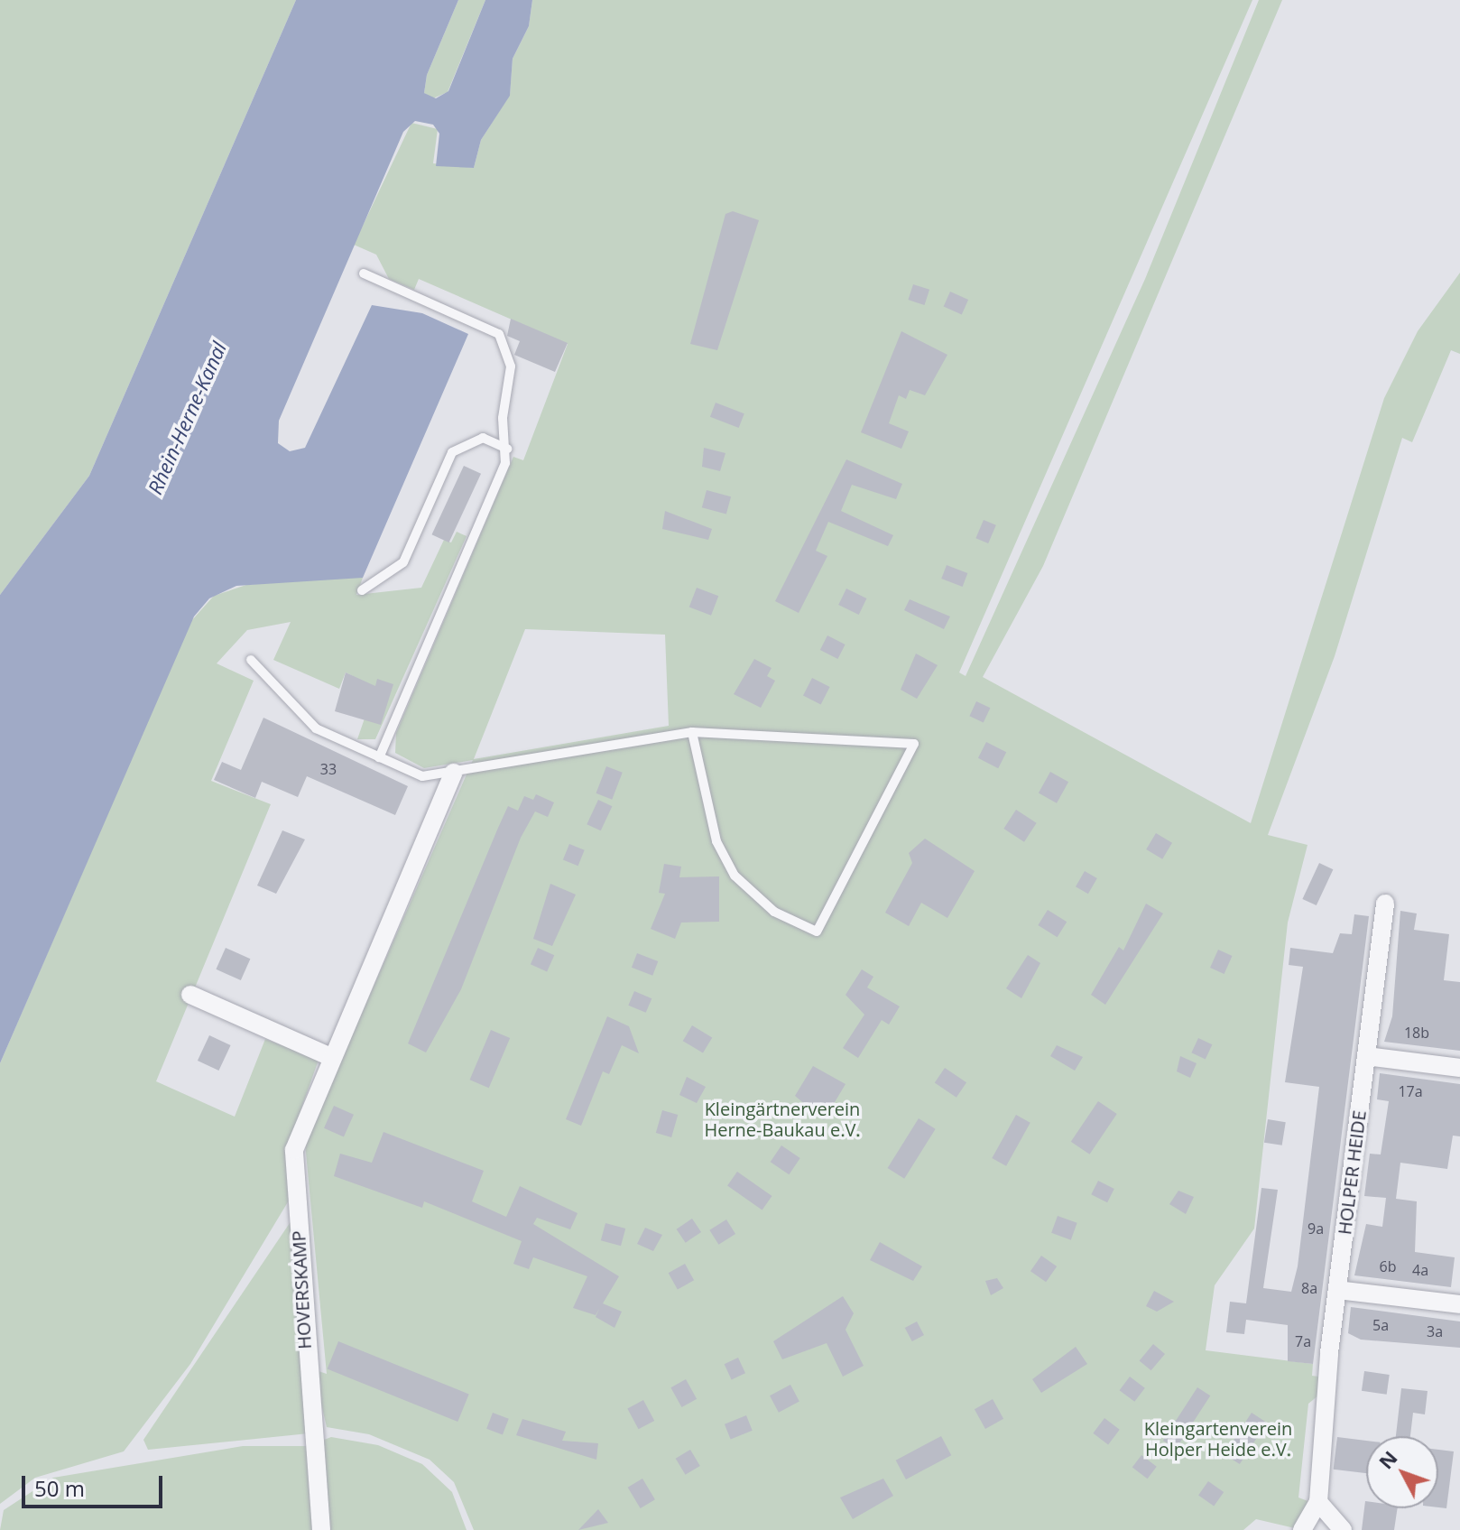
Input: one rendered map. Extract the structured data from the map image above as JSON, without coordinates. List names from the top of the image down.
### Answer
{
  "streets": {
    "street": ["HOLPER HEIDE", "HOVERSKAMP"]
  },
  "water": ["Rhein-Herne-Kanal"],
  "parks": ["Kleingärtnerverein Herne-Baukau e.V.", "Kleingartenverein Holper Heide e.V."],
  "house_numbers": [
    "33",
    "18b",
    "17a",
    "9a",
    "6b",
    "4a",
    "8a",
    "5a",
    "3a",
    "7a"
  ],
  "scale_bar": "50 m",
  "north": "top left"
}
